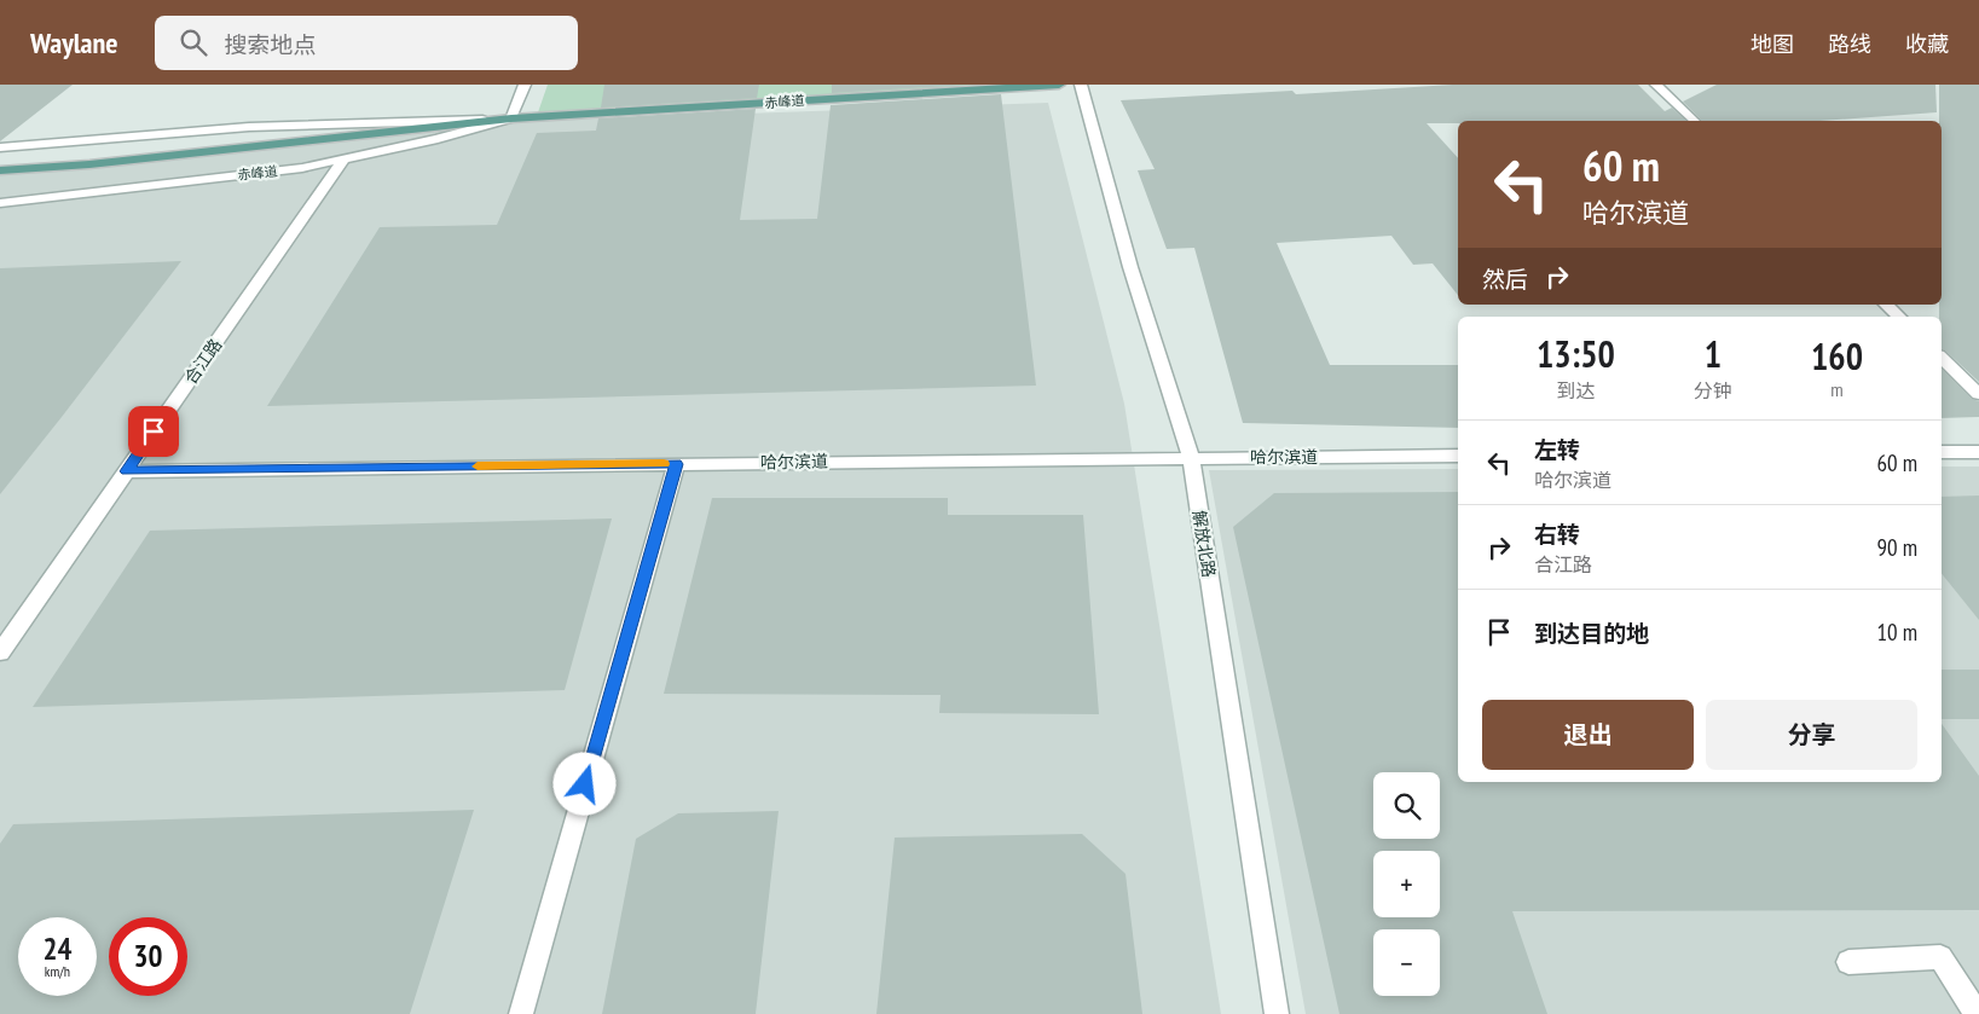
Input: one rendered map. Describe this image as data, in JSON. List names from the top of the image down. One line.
{"streets":{"main road":["赤峰道"],"street":["合江路","哈尔滨道","解放北路"]},"crossings":[["赤峰道","合江路"],["合江路","哈尔滨道"],["哈尔滨道","解放北路"]],"page":{"header":"Waylane","search":"搜索地点","nav":["地图","路线","收藏"],"turn":["60 m","哈尔滨道"],"then":"然后","eta":["13:50","到达","1","分钟","160","m"],"list":[{"name":"左转","note":"哈尔滨道","value":"60 m"},{"name":"右转","note":"合江路","value":"90 m"},{"name":"到达目的地","value":"10 m"}],"buttons":["退出","分享"],"map_buttons":["+","−"],"speed":"24 km/h","limit":"30"}}
